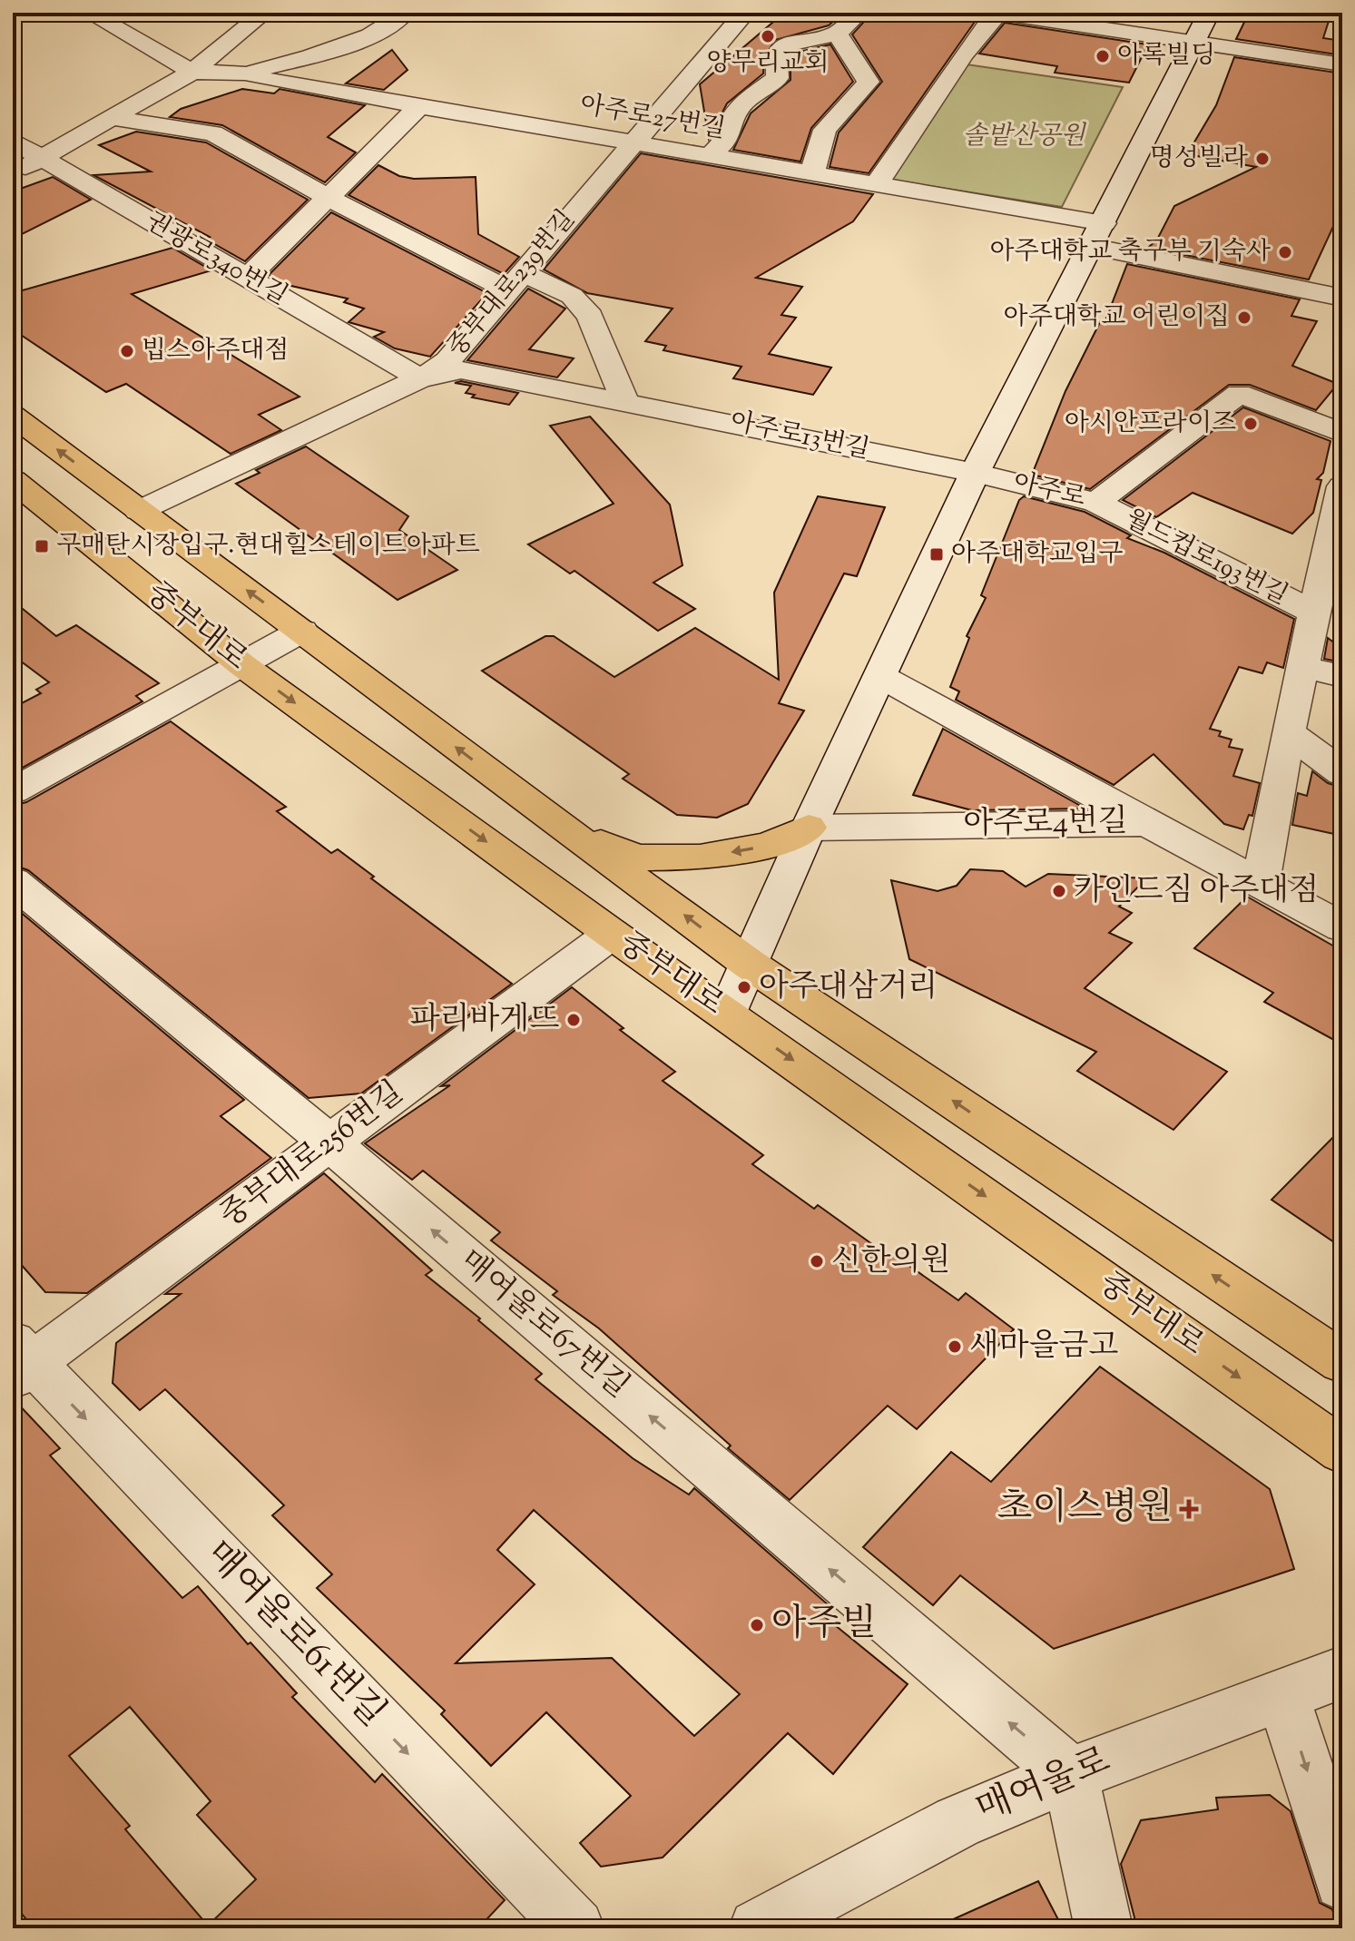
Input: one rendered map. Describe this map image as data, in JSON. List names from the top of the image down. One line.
{"streets":{"main road":["중부대로"],"street":["아주로27번길","권광로340번길","중부대로239번길","아주로13번길","아주로","월드컵로193번길","아주로4번길","중부대로256번길","매여울로67번길","매여울로61번길","매여울로"]},"crossings":[["아주로27번길","중부대로239번길"],["아주로27번길","아주로"],["권광로340번길","중부대로239번길"],["권광로340번길","아주로13번길"],["중부대로239번길","아주로13번길"],["중부대로239번길","중부대로"],["아주로13번길","아주로"],["아주로","월드컵로193번길"],["아주로","중부대로"],["아주로","아주로4번길"],["월드컵로193번길","아주로4번길"],["중부대로","중부대로256번길"],["중부대로256번길","매여울로67번길"],["중부대로256번길","매여울로61번길"],["매여울로67번길","매여울로"]],"one_way":["매여울로67번길","매여울로61번길"],"parks":["솔밭산공원"],"places":{"other":["양무리교회","아록빌딩","명성빌라","아주대학교 축구부 기숙사","아주대학교 어린이집","빕스아주대점","아시안프라이즈","카인드짐 아주대점","아주대삼거리","파리바게뜨","신한의원","새마을금고","아주빌"],"transit":["구매탄시장입구.현대힐스테이트아파트","아주대학교입구"],"health":["초이스병원"]}}
